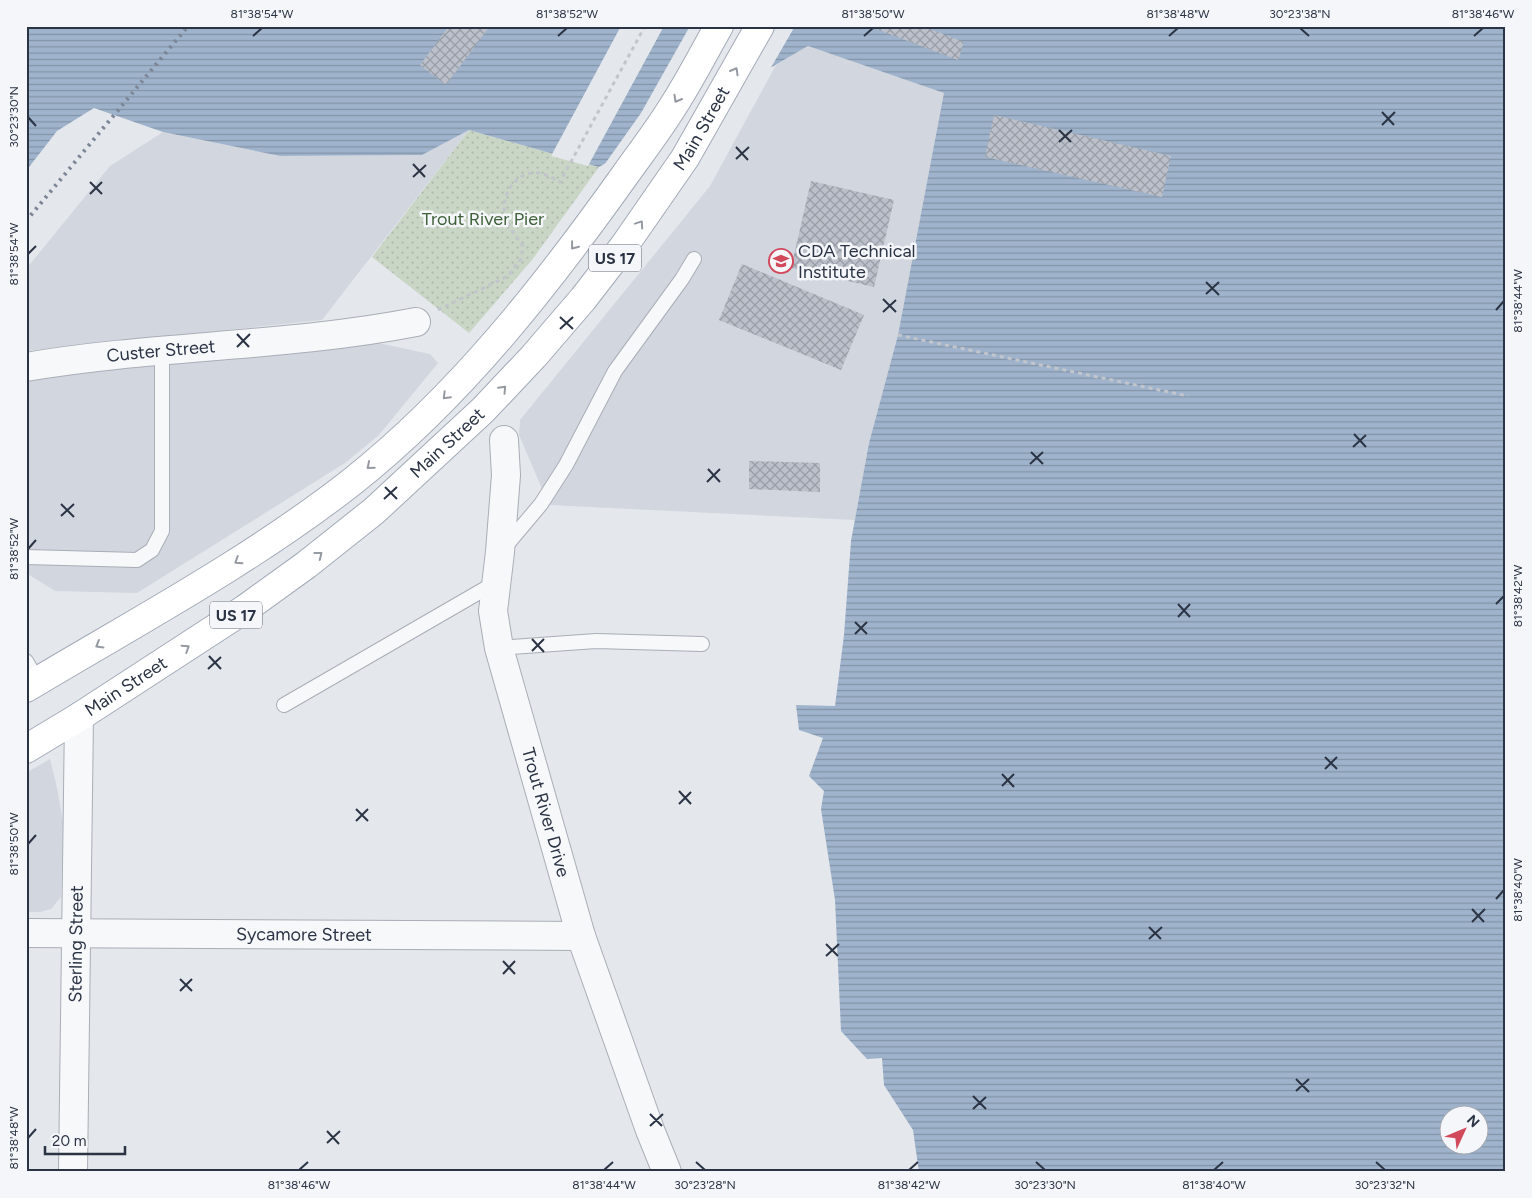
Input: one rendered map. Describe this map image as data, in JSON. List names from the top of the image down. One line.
{"streets":{"main road":["Main Street","US 17"],"street":["Custer Street","Trout River Drive","Sycamore Street","Sterling Street"]},"crossings":[["Main Street","Sterling Street"],["Trout River Drive","Sycamore Street"],["Sycamore Street","Sterling Street"]],"parks":["Trout River Pier"],"places":{"school or university":["CDA Technical Institute"]},"scale_bar":"20 m","north":"top right","coordinates":["81°38'54\"W","81°38'52\"W","81°38'50\"W","81°38'48\"W","30°23'38\"N","81°38'46\"W","30°23'30\"N","81°38'44\"W","81°38'42\"W","81°38'40\"W","30°23'28\"N","30°23'32\"N"]}
